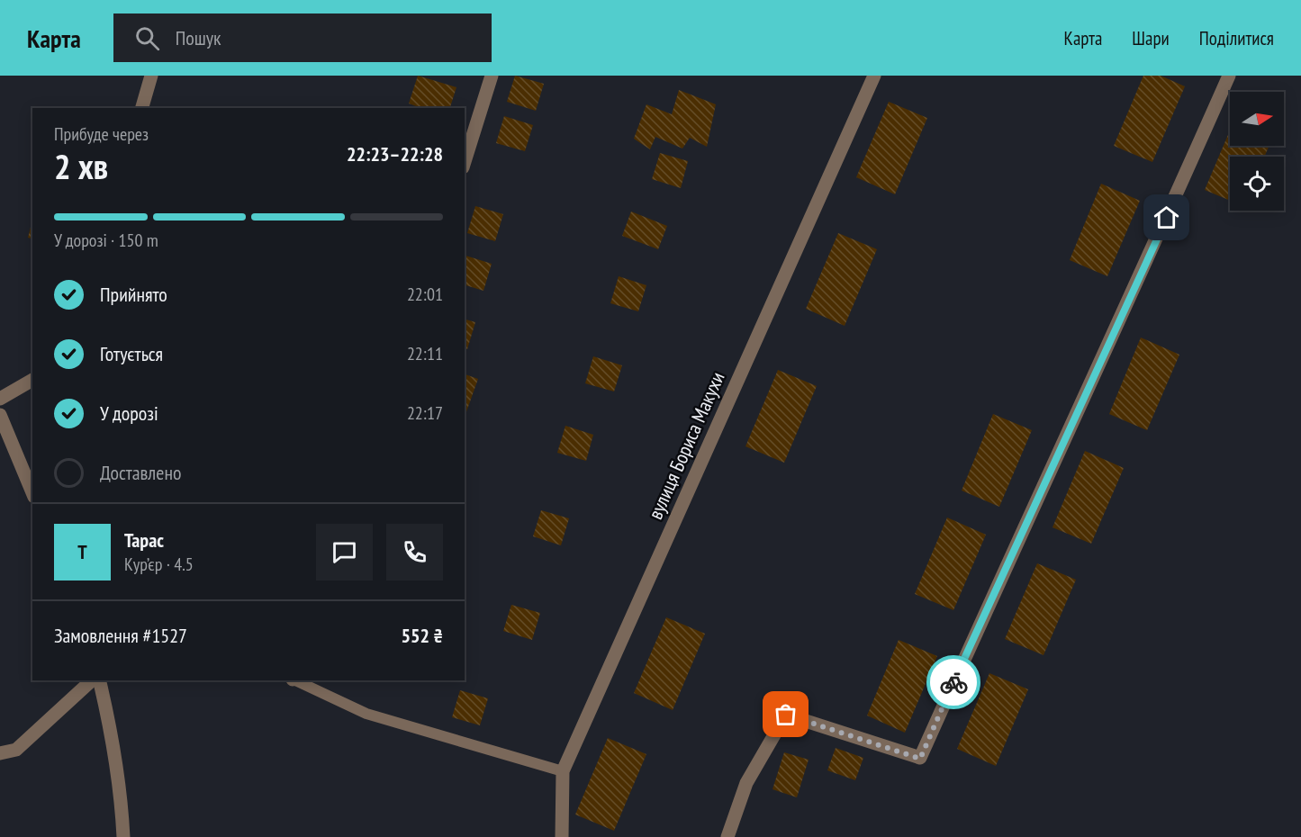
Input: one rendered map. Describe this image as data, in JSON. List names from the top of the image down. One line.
{"streets":{"street":["вулиця Бориса Макухи"]},"north":"right","page":{"header":"Карта","search":"Пошук","nav":["Карта","Шари","Поділитися"],"heading":["2 хв","Прибуде через","22:23–22:28"],"panel":["Тарас","Кур’єр · 4.5","Замовлення #1527","552 ₴"],"bar":"У дорозі · 150 m","list":[["Прийнято","22:01"],["Готується","22:11"],["У дорозі","22:17"],"Доставлено"],"round":"Т"}}
